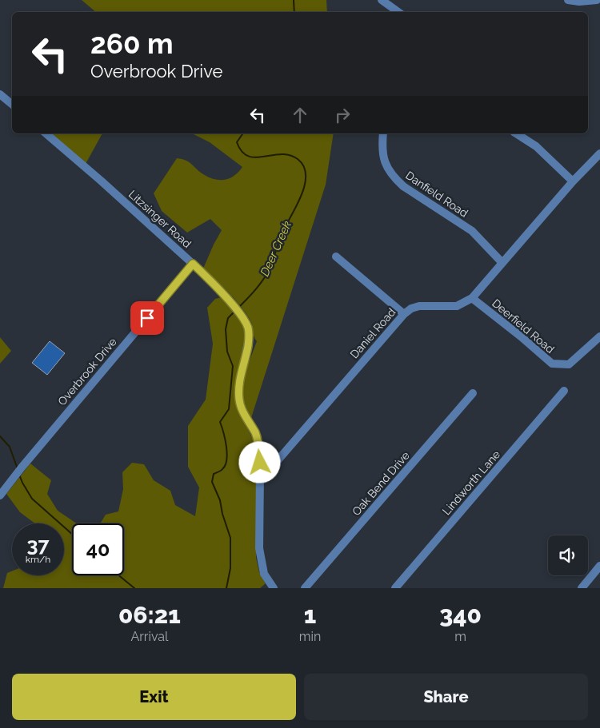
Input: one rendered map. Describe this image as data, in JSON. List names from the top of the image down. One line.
{"streets":{"street":["Danfield Road","Litzsinger Road","Deerfield Road","Daniel Road","Overbrook Drive","Lindworth Lane","Oak Bend Drive"]},"crossings":[["Danfield Road","Daniel Road"],["Litzsinger Road","Daniel Road"],["Litzsinger Road","Overbrook Drive"],["Deerfield Road","Daniel Road"]],"water":["Deer Creek"],"page":{"turn":["260 m","Overbrook Drive"],"speed":"37 km/h","limit":"40","eta":["06:21","Arrival","1","min","340","m"],"buttons":["Exit","Share"]}}
